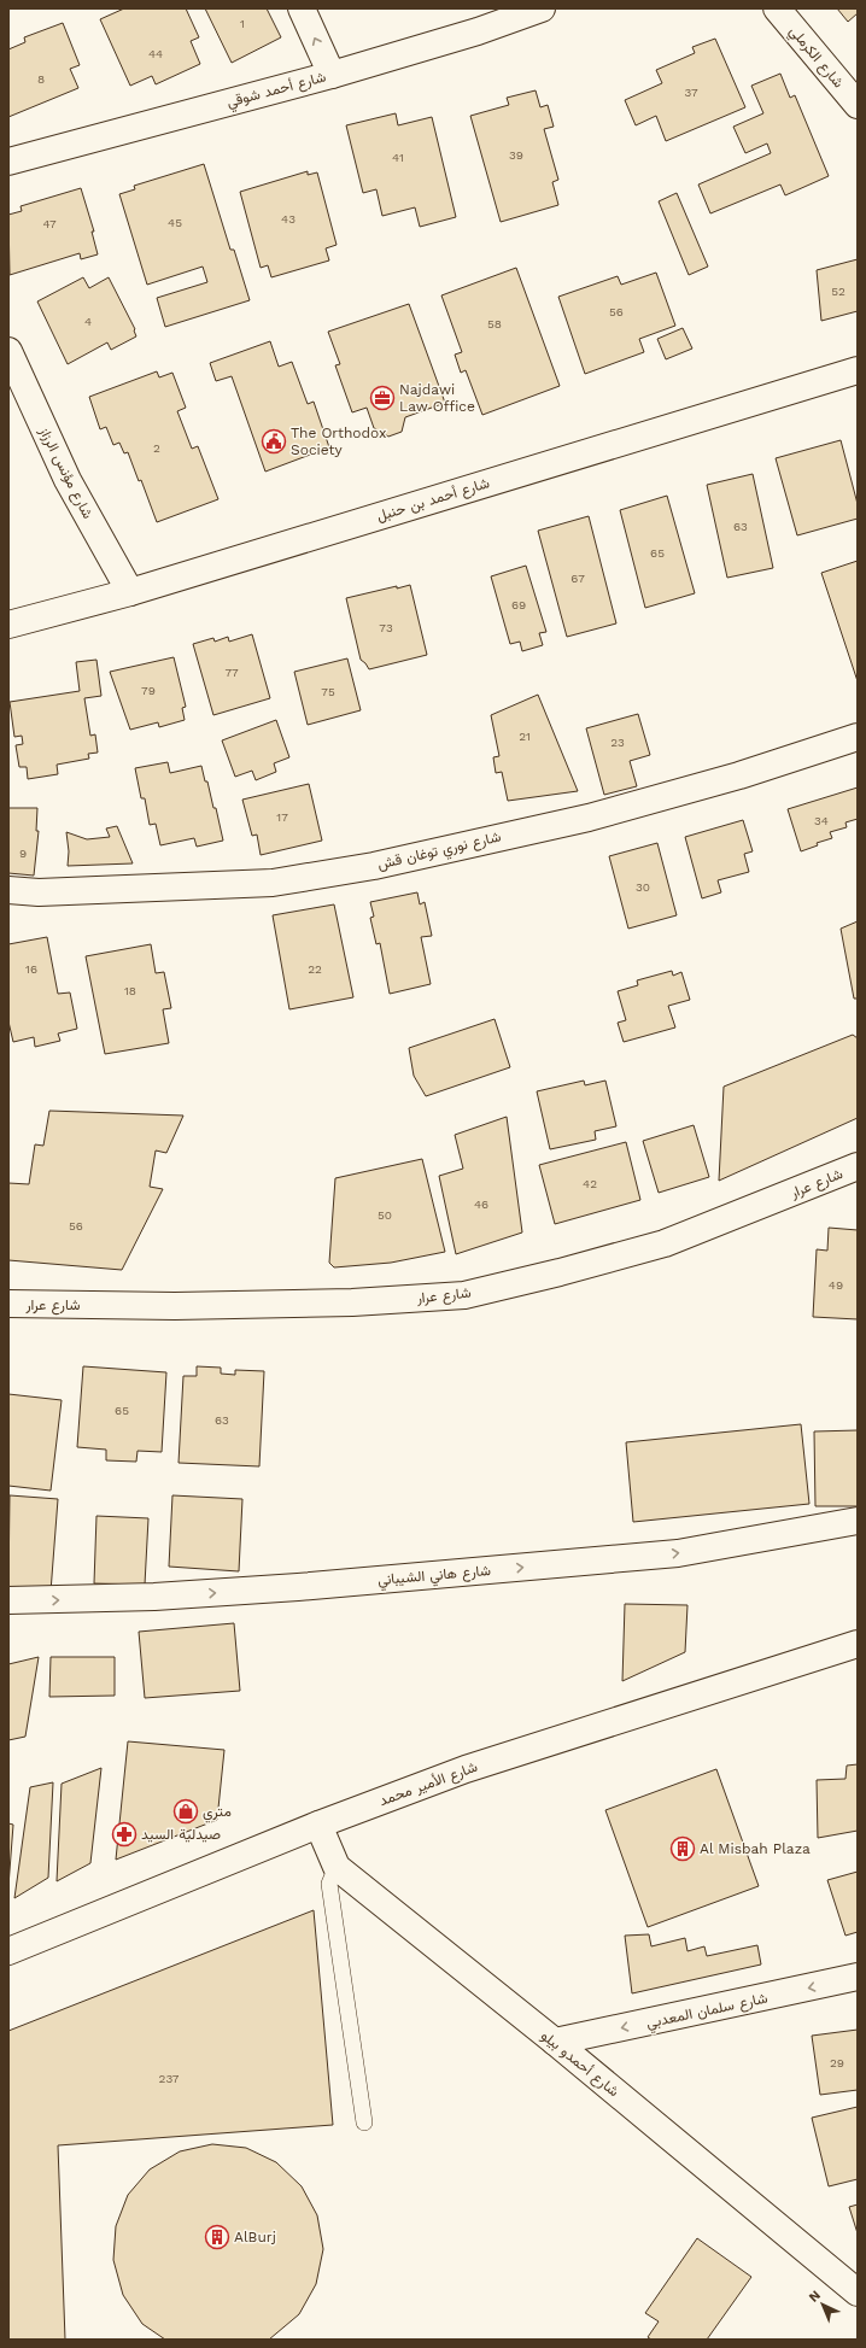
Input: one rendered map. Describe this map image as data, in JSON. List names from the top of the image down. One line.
{"streets":{"street":["شارع الكرملي","شارع أحمد شوقي","شارع مؤنس الرزاز","شارع أحمد بن حنبل","شارع نوري توغان قش","شارع عرار","شارع هاني الشيباني","شارع الأمير محمد","شارع سلمان المعدبي","شارع أحمدو بيلو"]},"crossings":[["شارع مؤنس الرزاز","شارع أحمد بن حنبل"],["شارع الأمير محمد","شارع أحمدو بيلو"],["شارع سلمان المعدبي","شارع أحمدو بيلو"]],"one_way":["شارع هاني الشيباني","شارع سلمان المعدبي"],"places":{"office":["Najdawi Law Office"],"public building":["The Orthodox Society"],"shop":["متري"],"pharmacy":["صيدلية السيد"],"building":["Al Misbah Plaza","AlBurj"]},"house_numbers":["1","44","8","37","39","41","43","45","47","52","56","4","58","2","63","65","67","69","73","77","79","75","21","23","17","34","9","30","16","22","18","42","46","50","56","49","65","63","29","237"],"north":"top left"}
